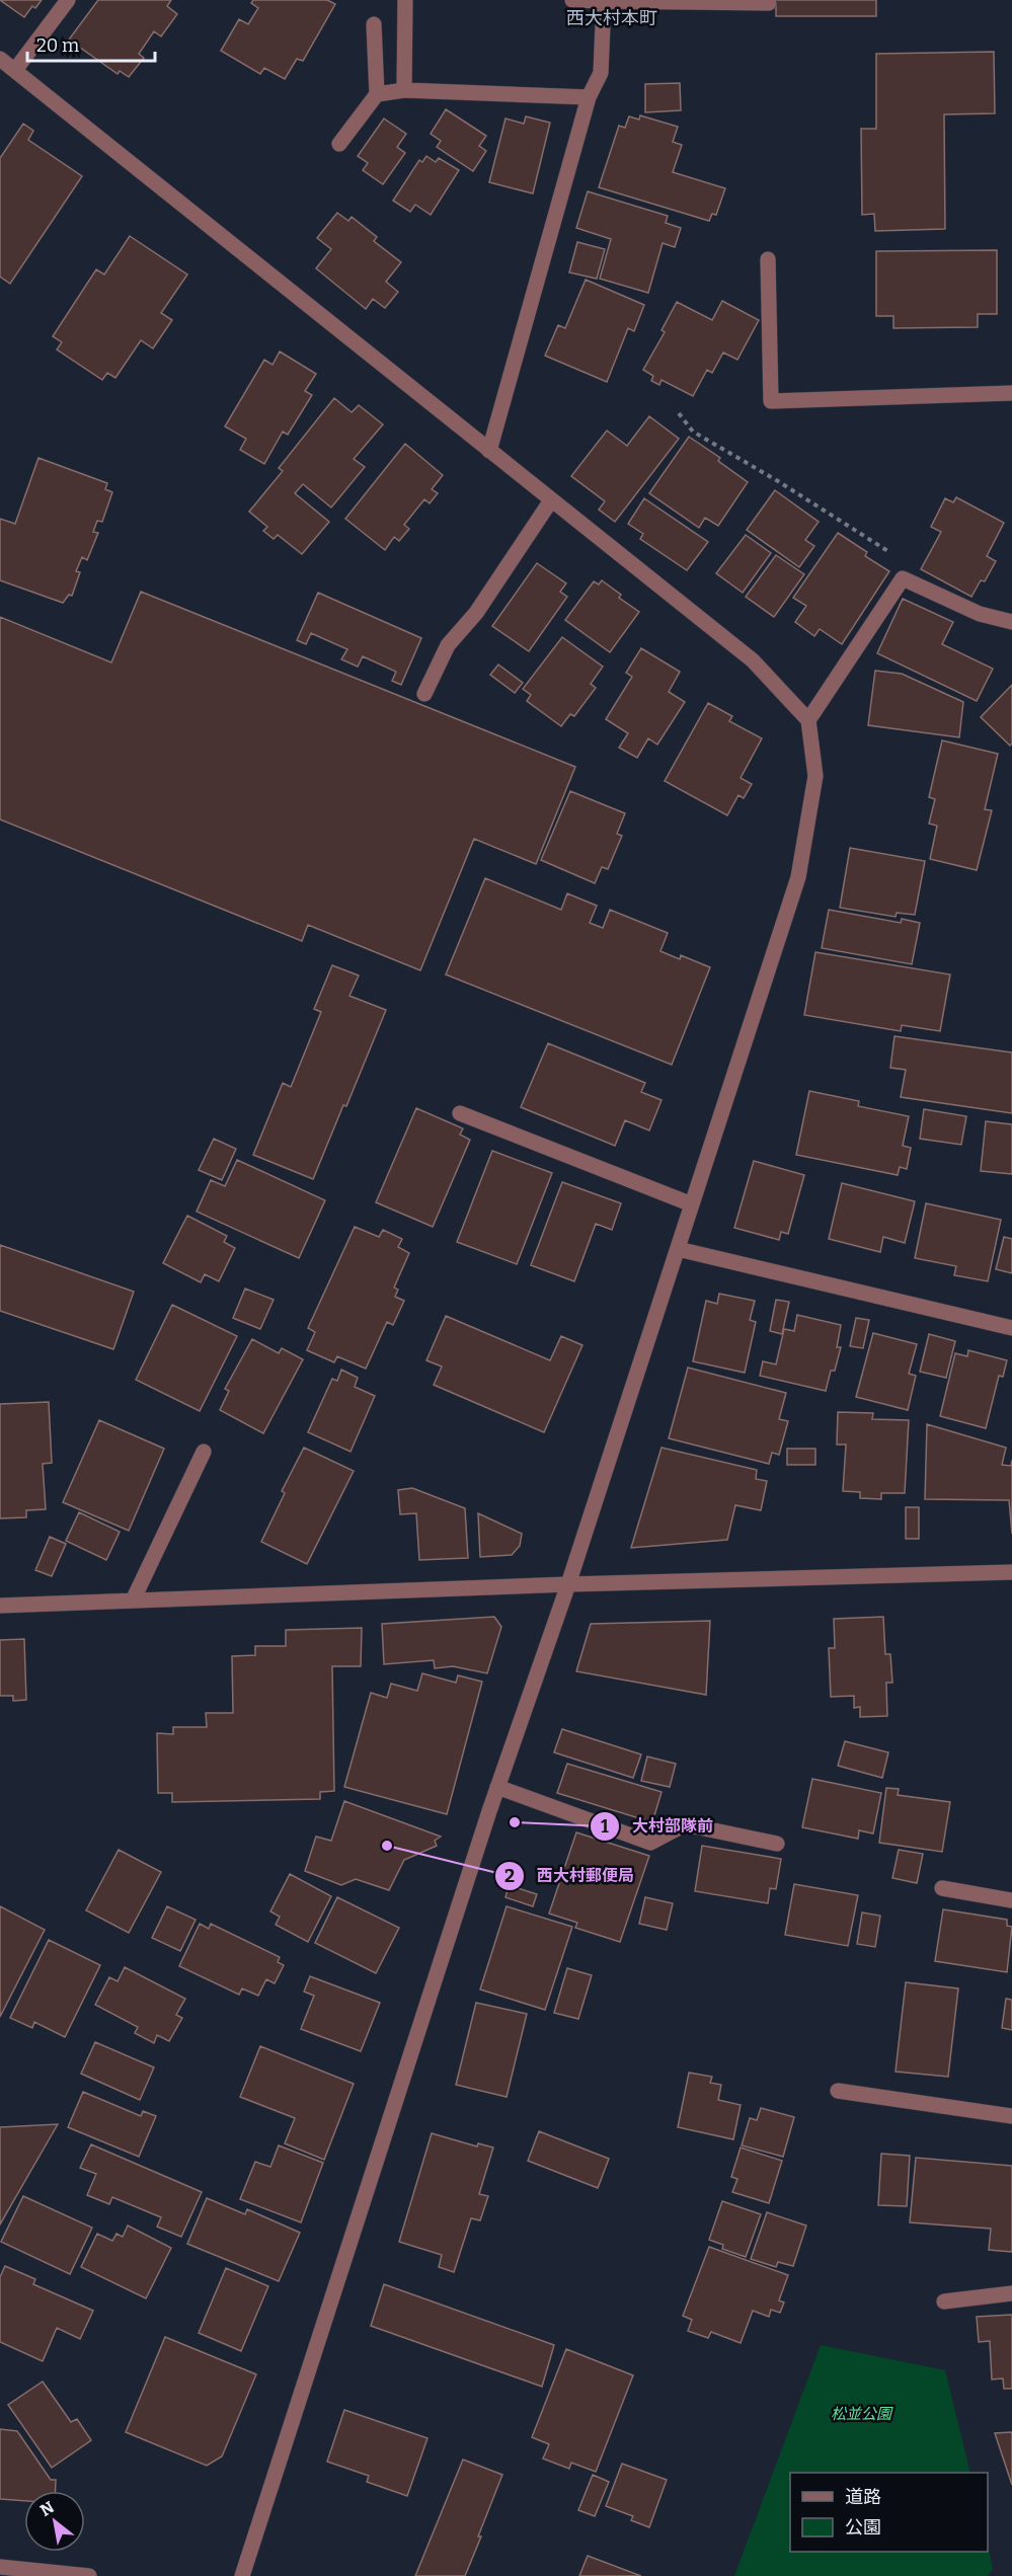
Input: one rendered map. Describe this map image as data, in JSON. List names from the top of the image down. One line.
{"districts":["西大村本町"],"parks":["松並公園"],"places":["大村部隊前","西大村郵便局"],"legend":["道路","公園"],"scale_bar":"20 m","north":"top left"}
